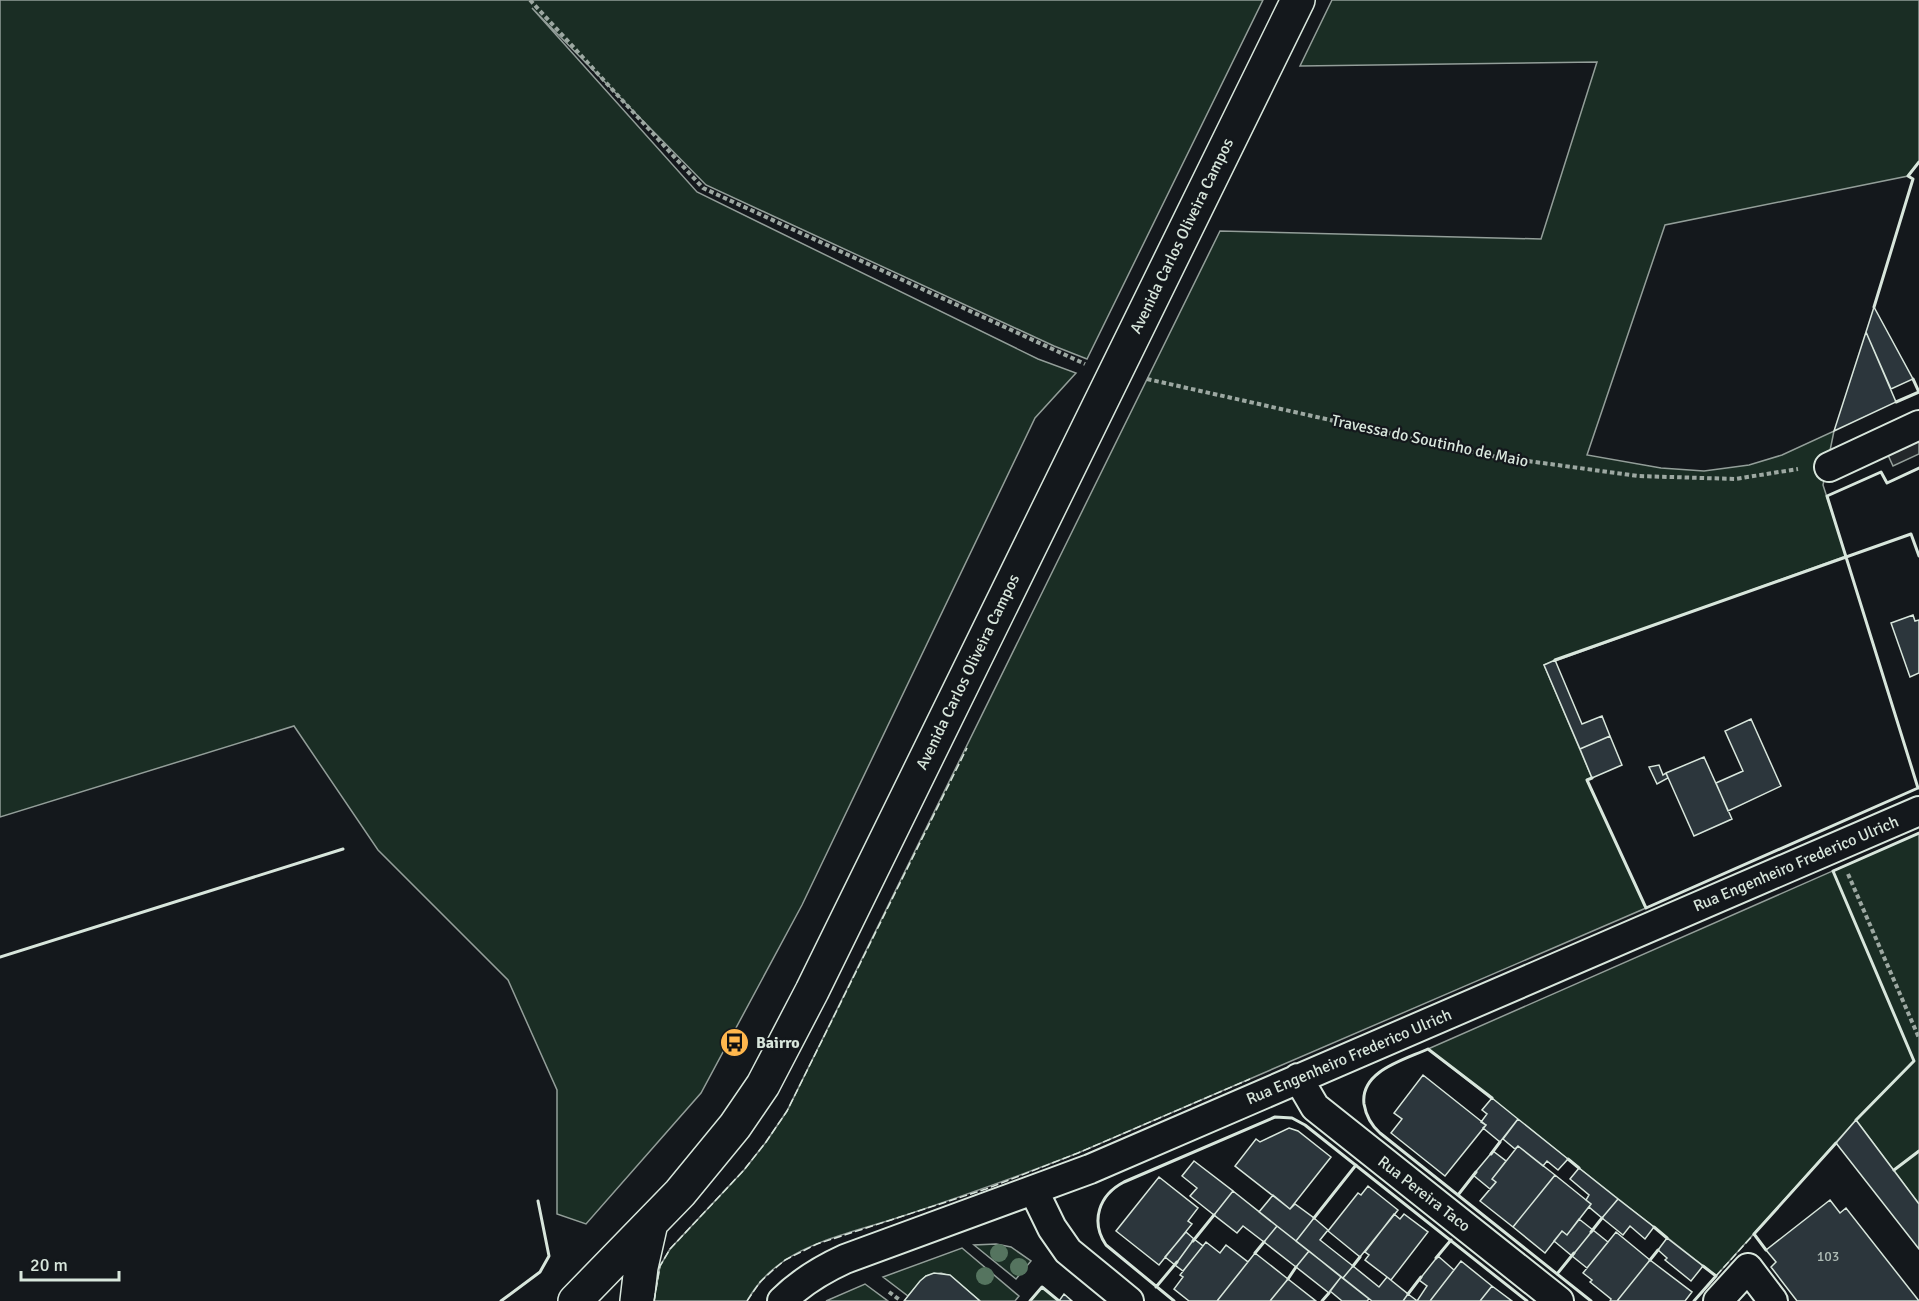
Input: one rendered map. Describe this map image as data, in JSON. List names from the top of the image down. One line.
{"streets":{"main road":["Avenida Carlos Oliveira Campos"],"street":["Rua Engenheiro Frederico Ulrich","Rua Pereira Taco"],"path":["Travessa do Soutinho de Maio"]},"crossings":[["Avenida Carlos Oliveira Campos","Travessa do Soutinho de Maio"],["Rua Engenheiro Frederico Ulrich","Rua Pereira Taco"]],"places":{"bus stop":["Bairro"]},"house_numbers":["103"],"scale_bar":"20 m"}
